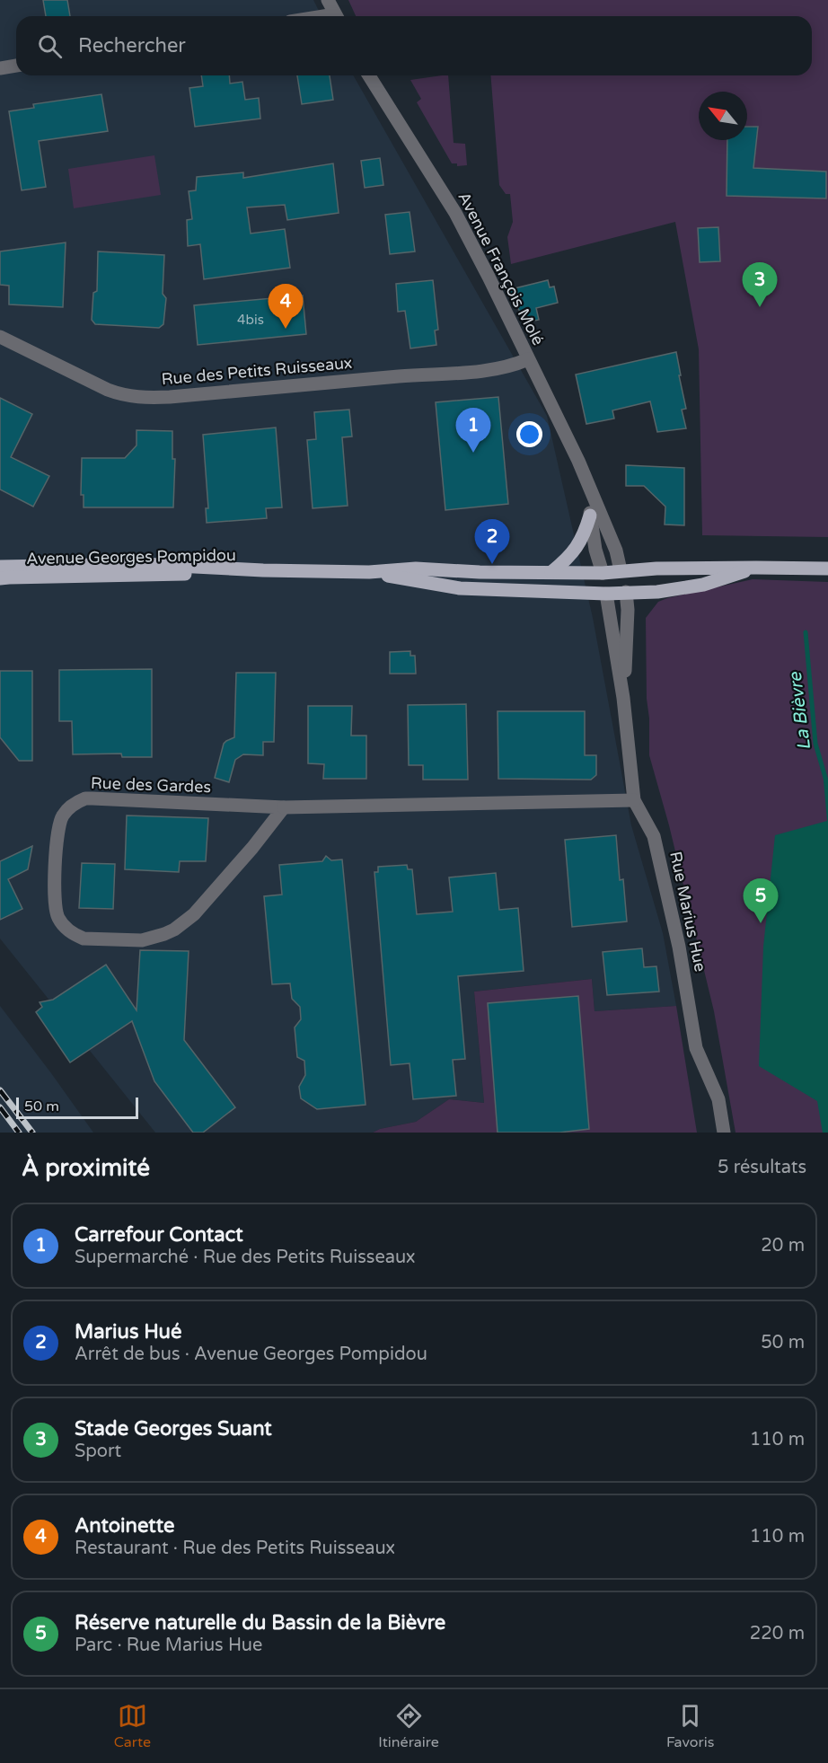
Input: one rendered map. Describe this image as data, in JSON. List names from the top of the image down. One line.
{"streets":{"main road":["Avenue Georges Pompidou","Rue Marius Hue"],"street":["Avenue François Molé","Rue des Petits Ruisseaux","Rue des Gardes"]},"crossings":[["Avenue François Molé","Rue des Petits Ruisseaux"],["Avenue François Molé","Avenue Georges Pompidou"],["Avenue François Molé","Rue Marius Hue"],["Avenue Georges Pompidou","Rue Marius Hue"],["Rue des Gardes","Rue Marius Hue"]],"water":["La Bièvre"],"house_numbers":["4bis"],"scale_bar":"50 m","north":"top left","page":{"search":"Rechercher","pins":["3","4","1","2","5"],"scale":"50 m","heading":["À proximité","5 résultats"],"list":[{"mark":"1","name":"Carrefour Contact","note":"Supermarché · Rue des Petits Ruisseaux","value":"20 m"},{"mark":"2","name":"Marius Hué","note":"Arrêt de bus · Avenue Georges Pompidou","value":"50 m"},{"mark":"3","name":"Stade Georges Suant","note":"Sport","value":"110 m"},{"mark":"4","name":"Antoinette","note":"Restaurant · Rue des Petits Ruisseaux","value":"110 m"},{"mark":"5","name":"Réserve naturelle du Bassin de la Bièvre","note":"Parc · Rue Marius Hue","value":"220 m"}],"nav":["Carte","Itinéraire","Favoris"]}}
